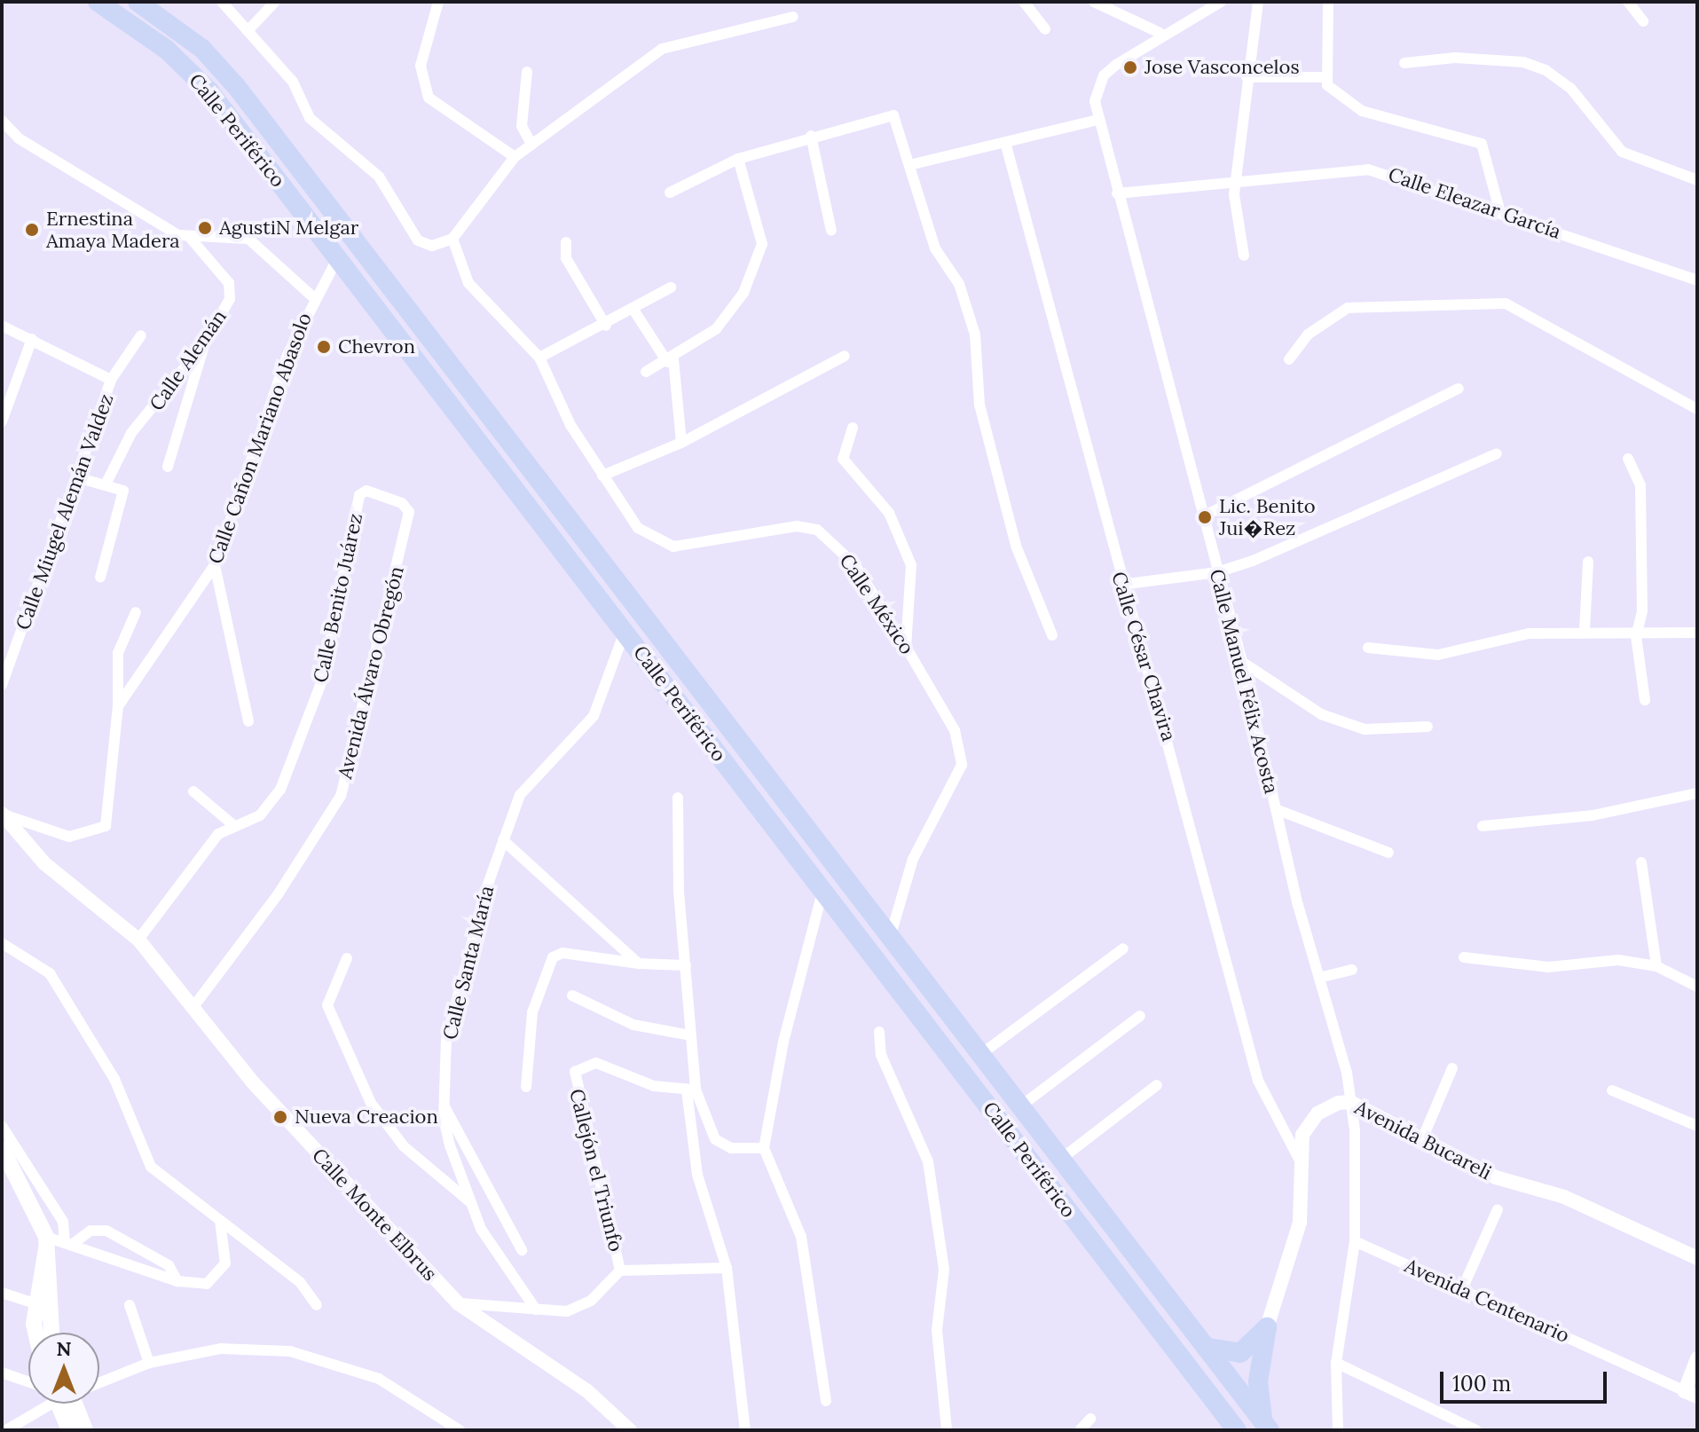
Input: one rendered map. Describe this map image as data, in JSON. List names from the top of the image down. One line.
{"streets":{"highway":["Calle Periférico"],"street":["Calle Eleazar García","Calle Alemán","Calle Cañon Mariano Abasolo","Calle Miugel Alemán Valdez","Calle Benito Juárez","Calle México","Calle César Chavira","Avenida Álvaro Obregón","Calle Manuel Félix Acosta","Calle Santa María","Avenida Bucareli","Callejón el Triunfo","Calle Monte Elbrus","Avenida Centenario"]},"crossings":[["Calle Periférico","Calle Cañon Mariano Abasolo"],["Calle Periférico","Calle México"],["Calle Periférico","Calle Santa María"],["Calle Eleazar García","Calle Manuel Félix Acosta"],["Calle Cañon Mariano Abasolo","Calle Monte Elbrus"],["Calle Benito Juárez","Avenida Álvaro Obregón"],["Calle Benito Juárez","Calle Monte Elbrus"],["Calle César Chavira","Avenida Bucareli"],["Avenida Álvaro Obregón","Calle Monte Elbrus"],["Calle Manuel Félix Acosta","Avenida Bucareli"],["Calle Manuel Félix Acosta","Avenida Centenario"]],"places":["Jose Vasconcelos","AgustiN Melgar","Ernestina Amaya Madera","Chevron","Lic. Benito Jui�Rez","Nueva Creacion"],"scale_bar":"100 m","north":"top"}
